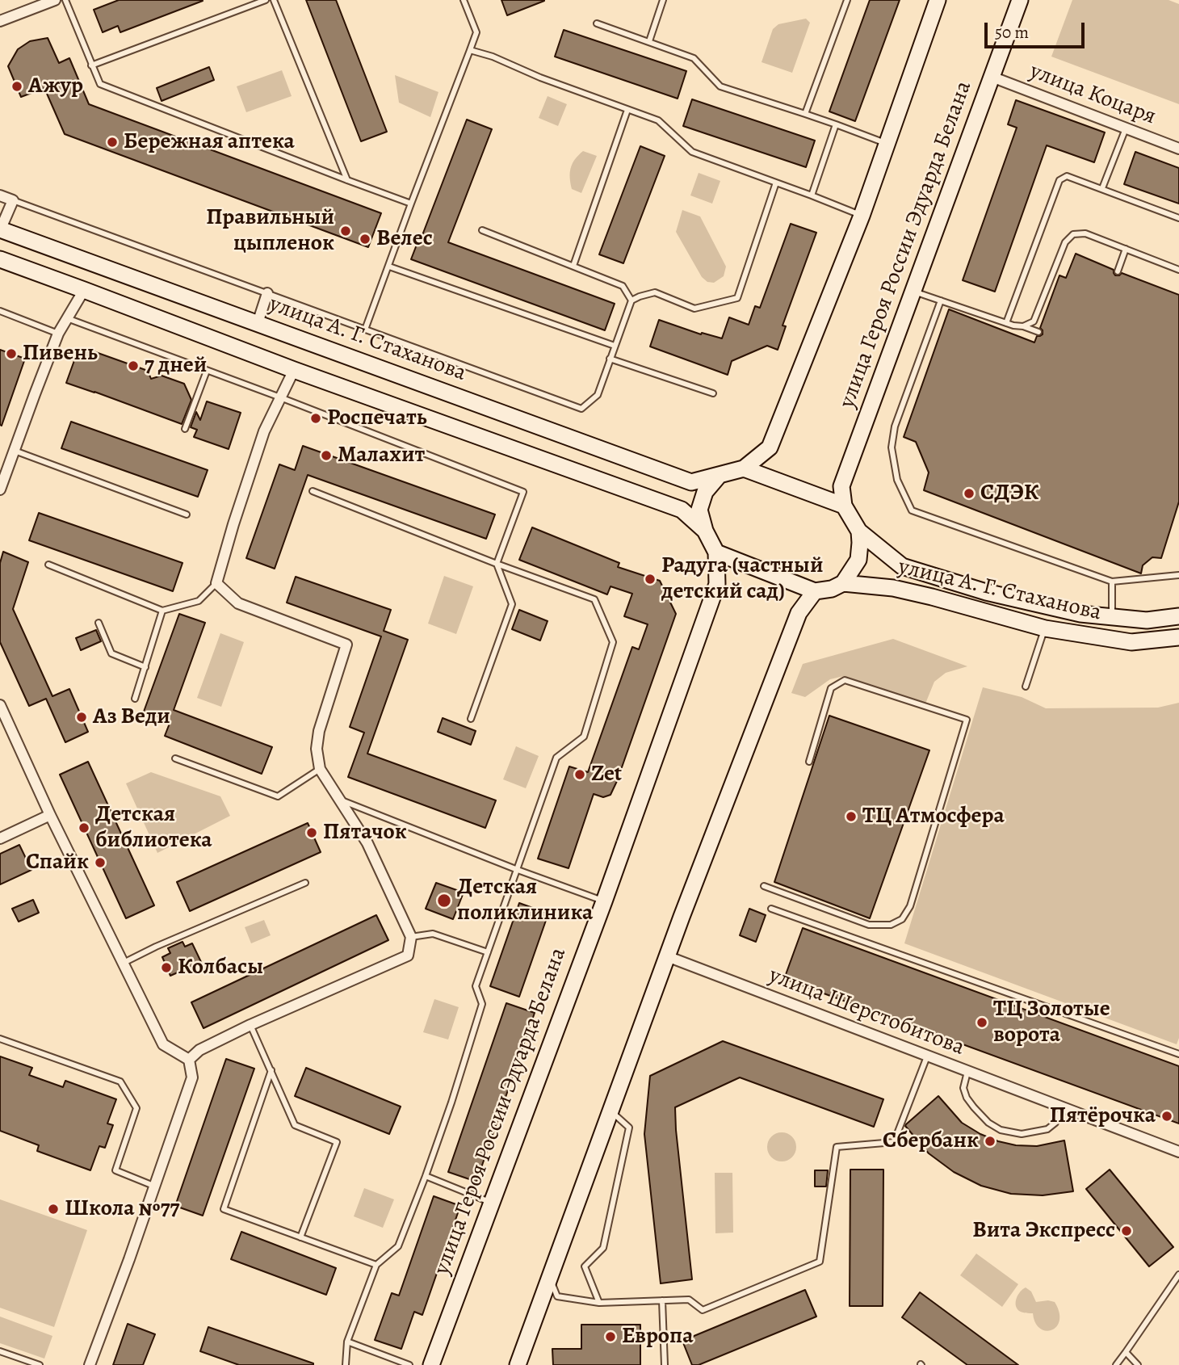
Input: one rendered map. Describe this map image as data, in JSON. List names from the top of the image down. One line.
{"streets":{"street":["улица Коцаря","улица Героя России Эдуарда Белана","улица А. Г. Стаханова","улица Шерстобитова"]},"crossings":[["улица Коцаря","улица Героя России Эдуарда Белана"]],"places":["Ажур","Бережная аптека","Правильный цыпленок","Велес","Пивень","7 дней","Роспечать","Малахит","СДЭК","Радуга (частный детский сад)","Аз Веди","Zet","ТЦ Атмосфера","Детская библиотека","Пятачок","Спайк","Детская поликлиника","Колбасы","ТЦ Золотые ворота","Пятёрочка","Сбербанк","Школа №77","Вита Экспресс","Европа"],"scale_bar":"50 m"}
